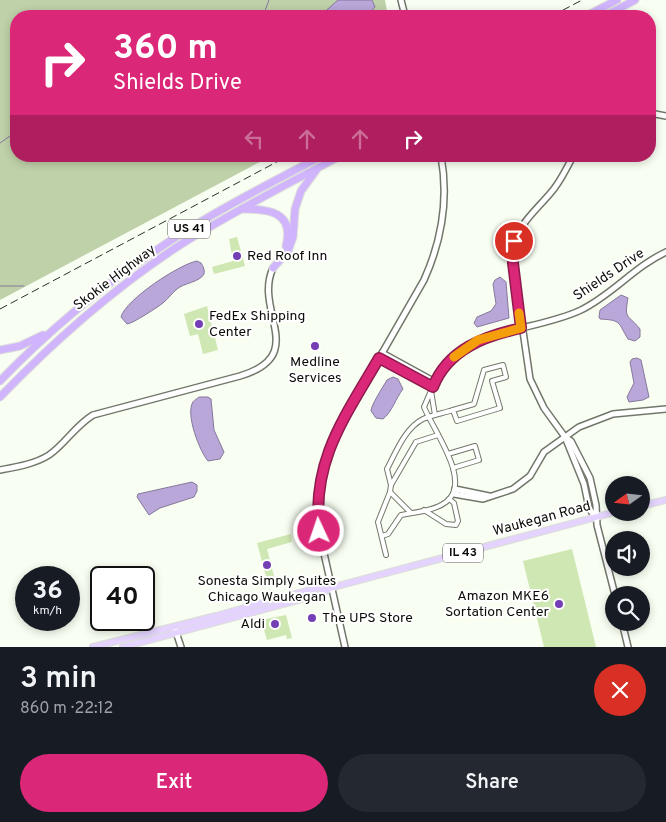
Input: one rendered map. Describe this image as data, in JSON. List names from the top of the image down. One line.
{"streets":{"highway":["US 41","Skokie Highway"],"main road":["Waukegan Road","IL 43"],"street":["Shields Drive"]},"places":["Red Roof Inn","FedEx Shipping Center","Medline Services","Sonesta Simply Suites Chicago Waukegan","Amazon MKE6 Sortation Center","The UPS Store","Aldi"],"north":"left","page":{"turn":["360 m","Shields Drive"],"speed":"36 km/h","limit":"40","heading":["3 min","860 m · 22:12"],"buttons":["Exit","Share"]}}
